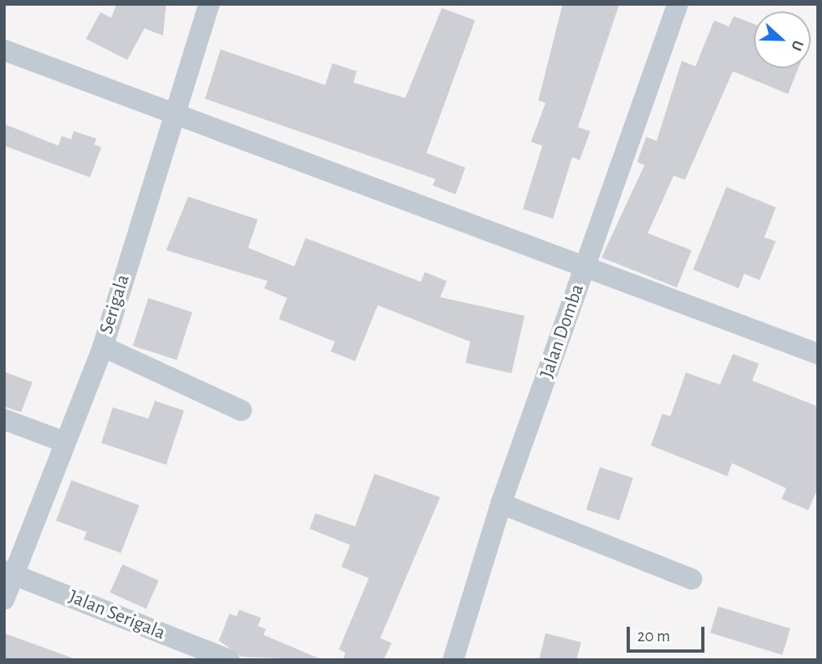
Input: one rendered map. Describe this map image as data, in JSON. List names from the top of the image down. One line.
{"streets":{"street":["Serigala","Jalan Domba","Jalan Serigala"]},"crossings":[["Serigala","Jalan Serigala"]],"scale_bar":"20 m","north":"right"}
